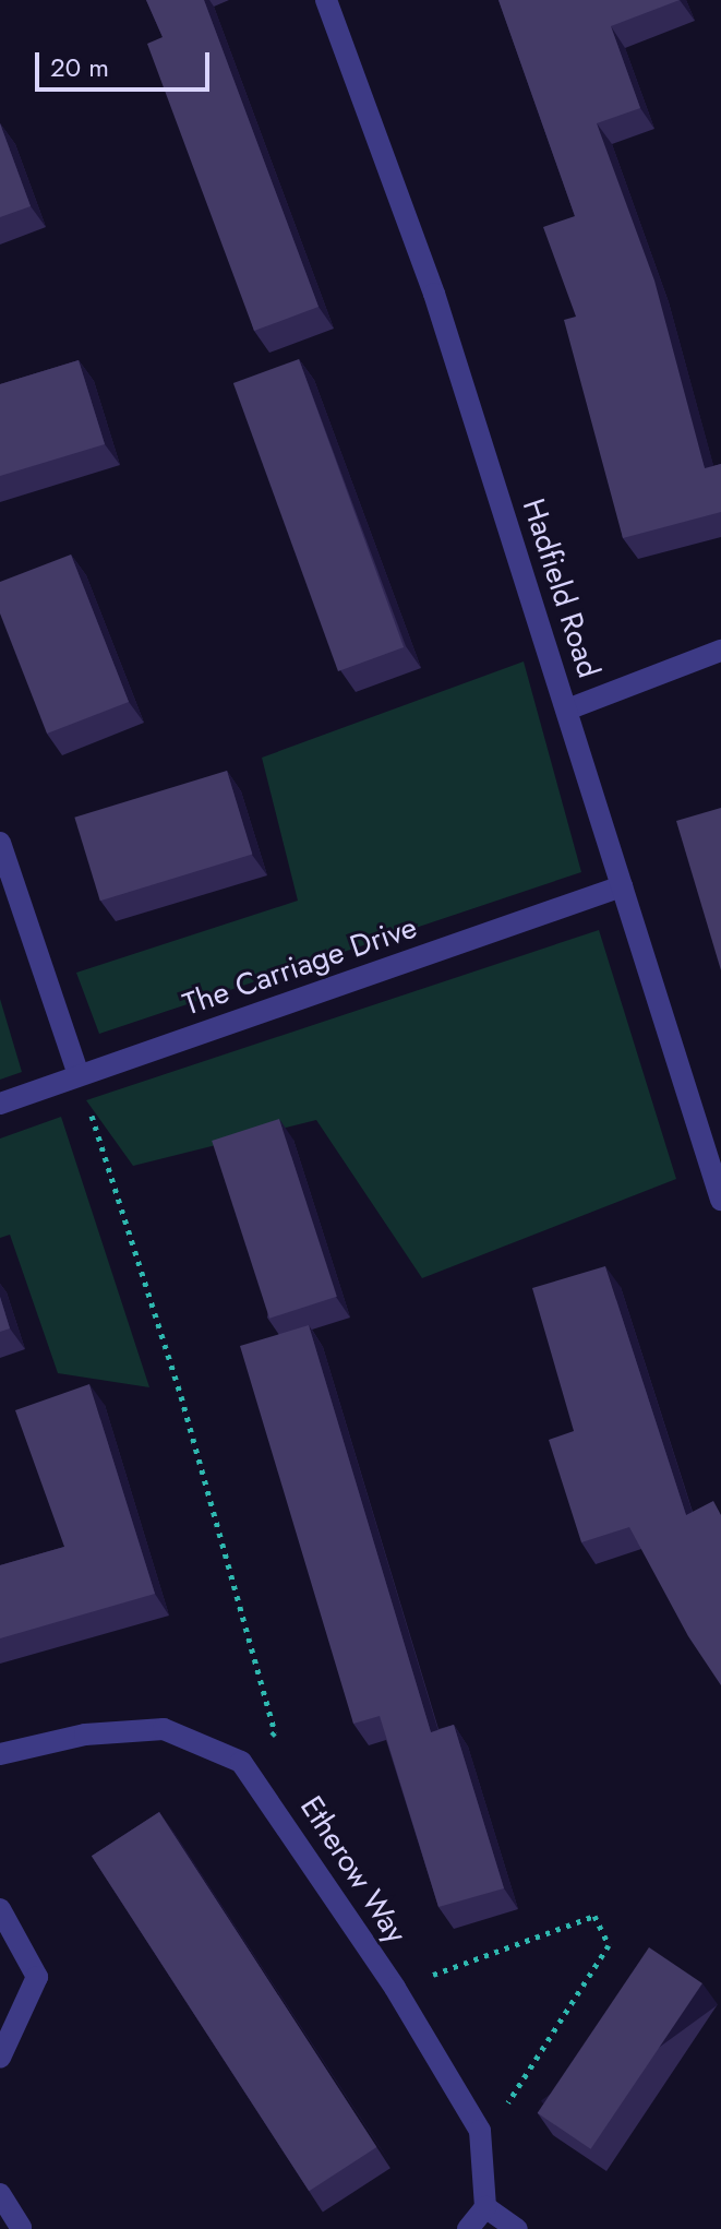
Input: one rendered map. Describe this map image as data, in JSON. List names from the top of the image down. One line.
{"streets":{"street":["Hadfield Road","The Carriage Drive","Etherow Way"]},"crossings":[["Hadfield Road","The Carriage Drive"]],"scale_bar":"20 m"}
